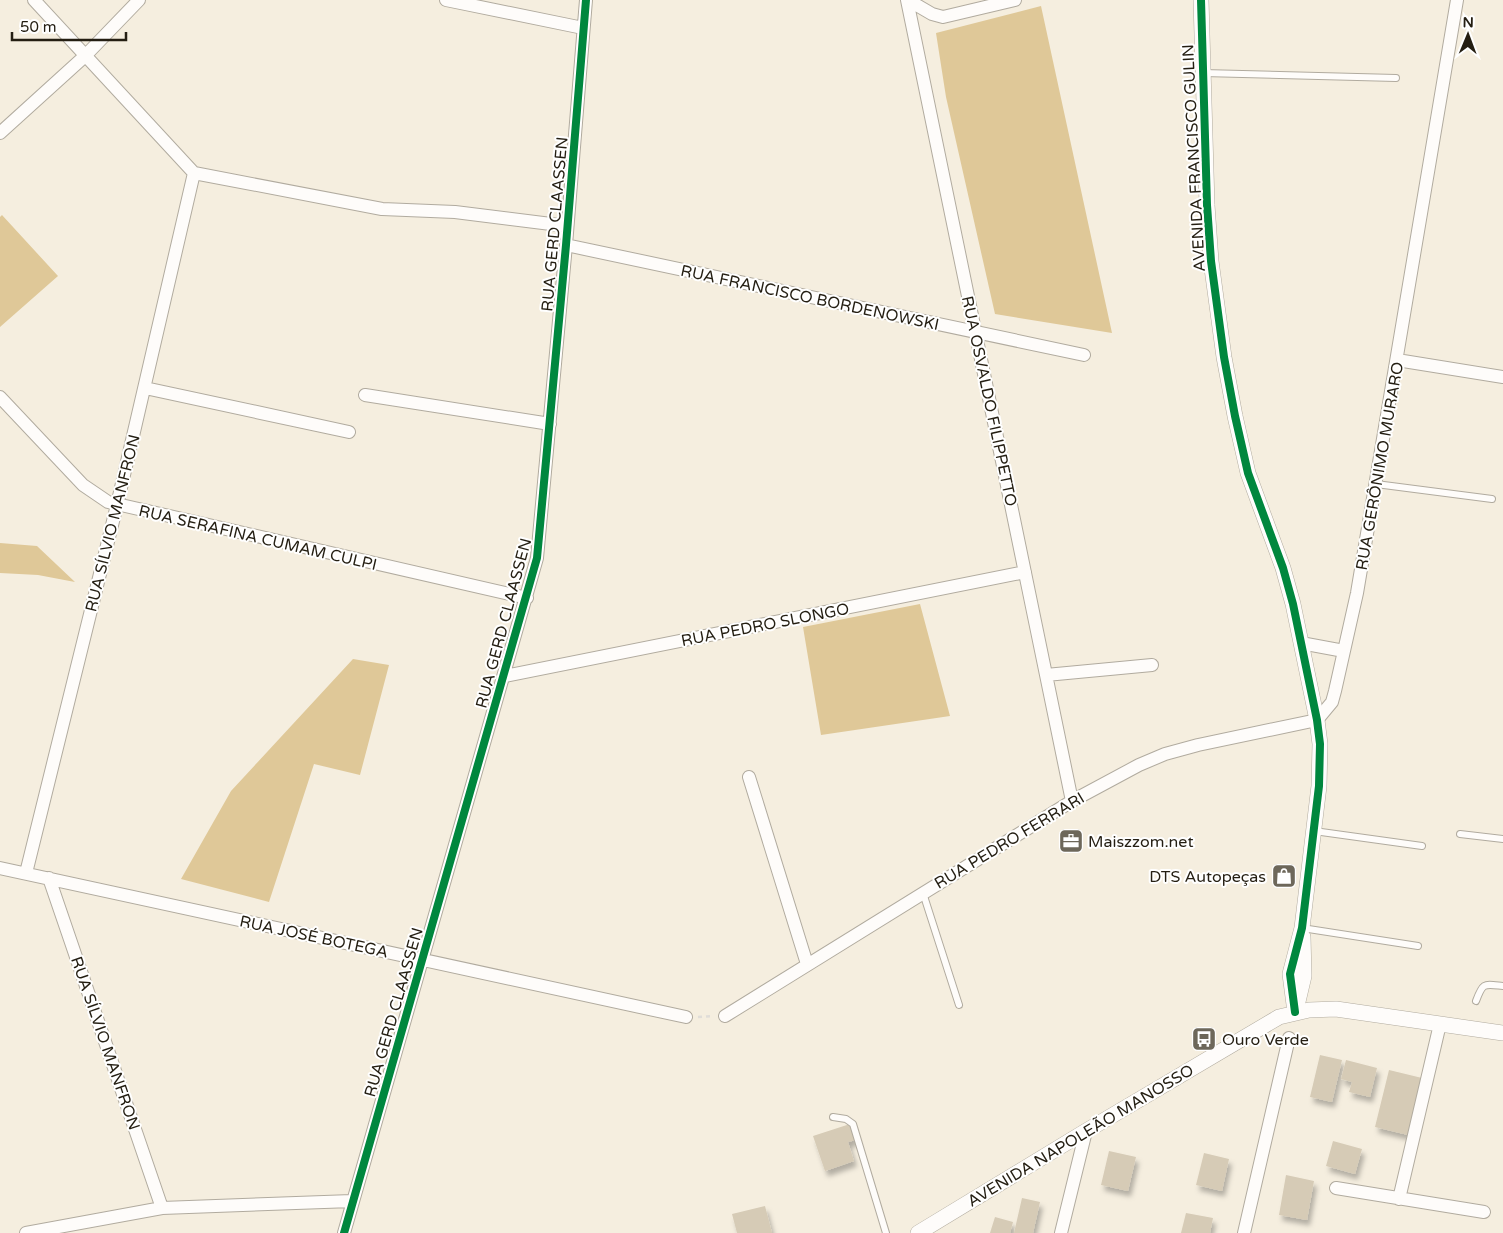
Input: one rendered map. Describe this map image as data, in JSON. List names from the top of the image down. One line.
{"streets":{"street":["AVENIDA FRANCISCO GULIN","RUA GERD CLAASSEN","RUA FRANCISCO BORDENOWSKI","RUA OSVALDO FILIPPETTO","RUA GERÔNIMO MURARO","RUA SÍLVIO MANFRON","RUA SERAFINA CUMAM CULPI","RUA PEDRO SLONGO","RUA PEDRO FERRARI","RUA JOSÉ BOTEGA","AVENIDA NAPOLEÃO MANOSSO"]},"crossings":[["AVENIDA FRANCISCO GULIN","RUA GERÔNIMO MURARO"],["AVENIDA FRANCISCO GULIN","RUA PEDRO FERRARI"],["RUA GERD CLAASSEN","RUA FRANCISCO BORDENOWSKI"],["RUA GERD CLAASSEN","RUA SERAFINA CUMAM CULPI"],["RUA GERD CLAASSEN","RUA PEDRO SLONGO"],["RUA GERD CLAASSEN","RUA JOSÉ BOTEGA"],["RUA FRANCISCO BORDENOWSKI","RUA OSVALDO FILIPPETTO"],["RUA OSVALDO FILIPPETTO","RUA PEDRO SLONGO"],["RUA OSVALDO FILIPPETTO","RUA PEDRO FERRARI"],["RUA GERÔNIMO MURARO","RUA PEDRO FERRARI"],["RUA SÍLVIO MANFRON","RUA SERAFINA CUMAM CULPI"],["RUA SÍLVIO MANFRON","RUA JOSÉ BOTEGA"]],"places":{"office":["Maiszzom.net"],"shop":["DTS Autopeças"],"bus stop":["Ouro Verde"]},"scale_bar":"50 m","north":"top"}
